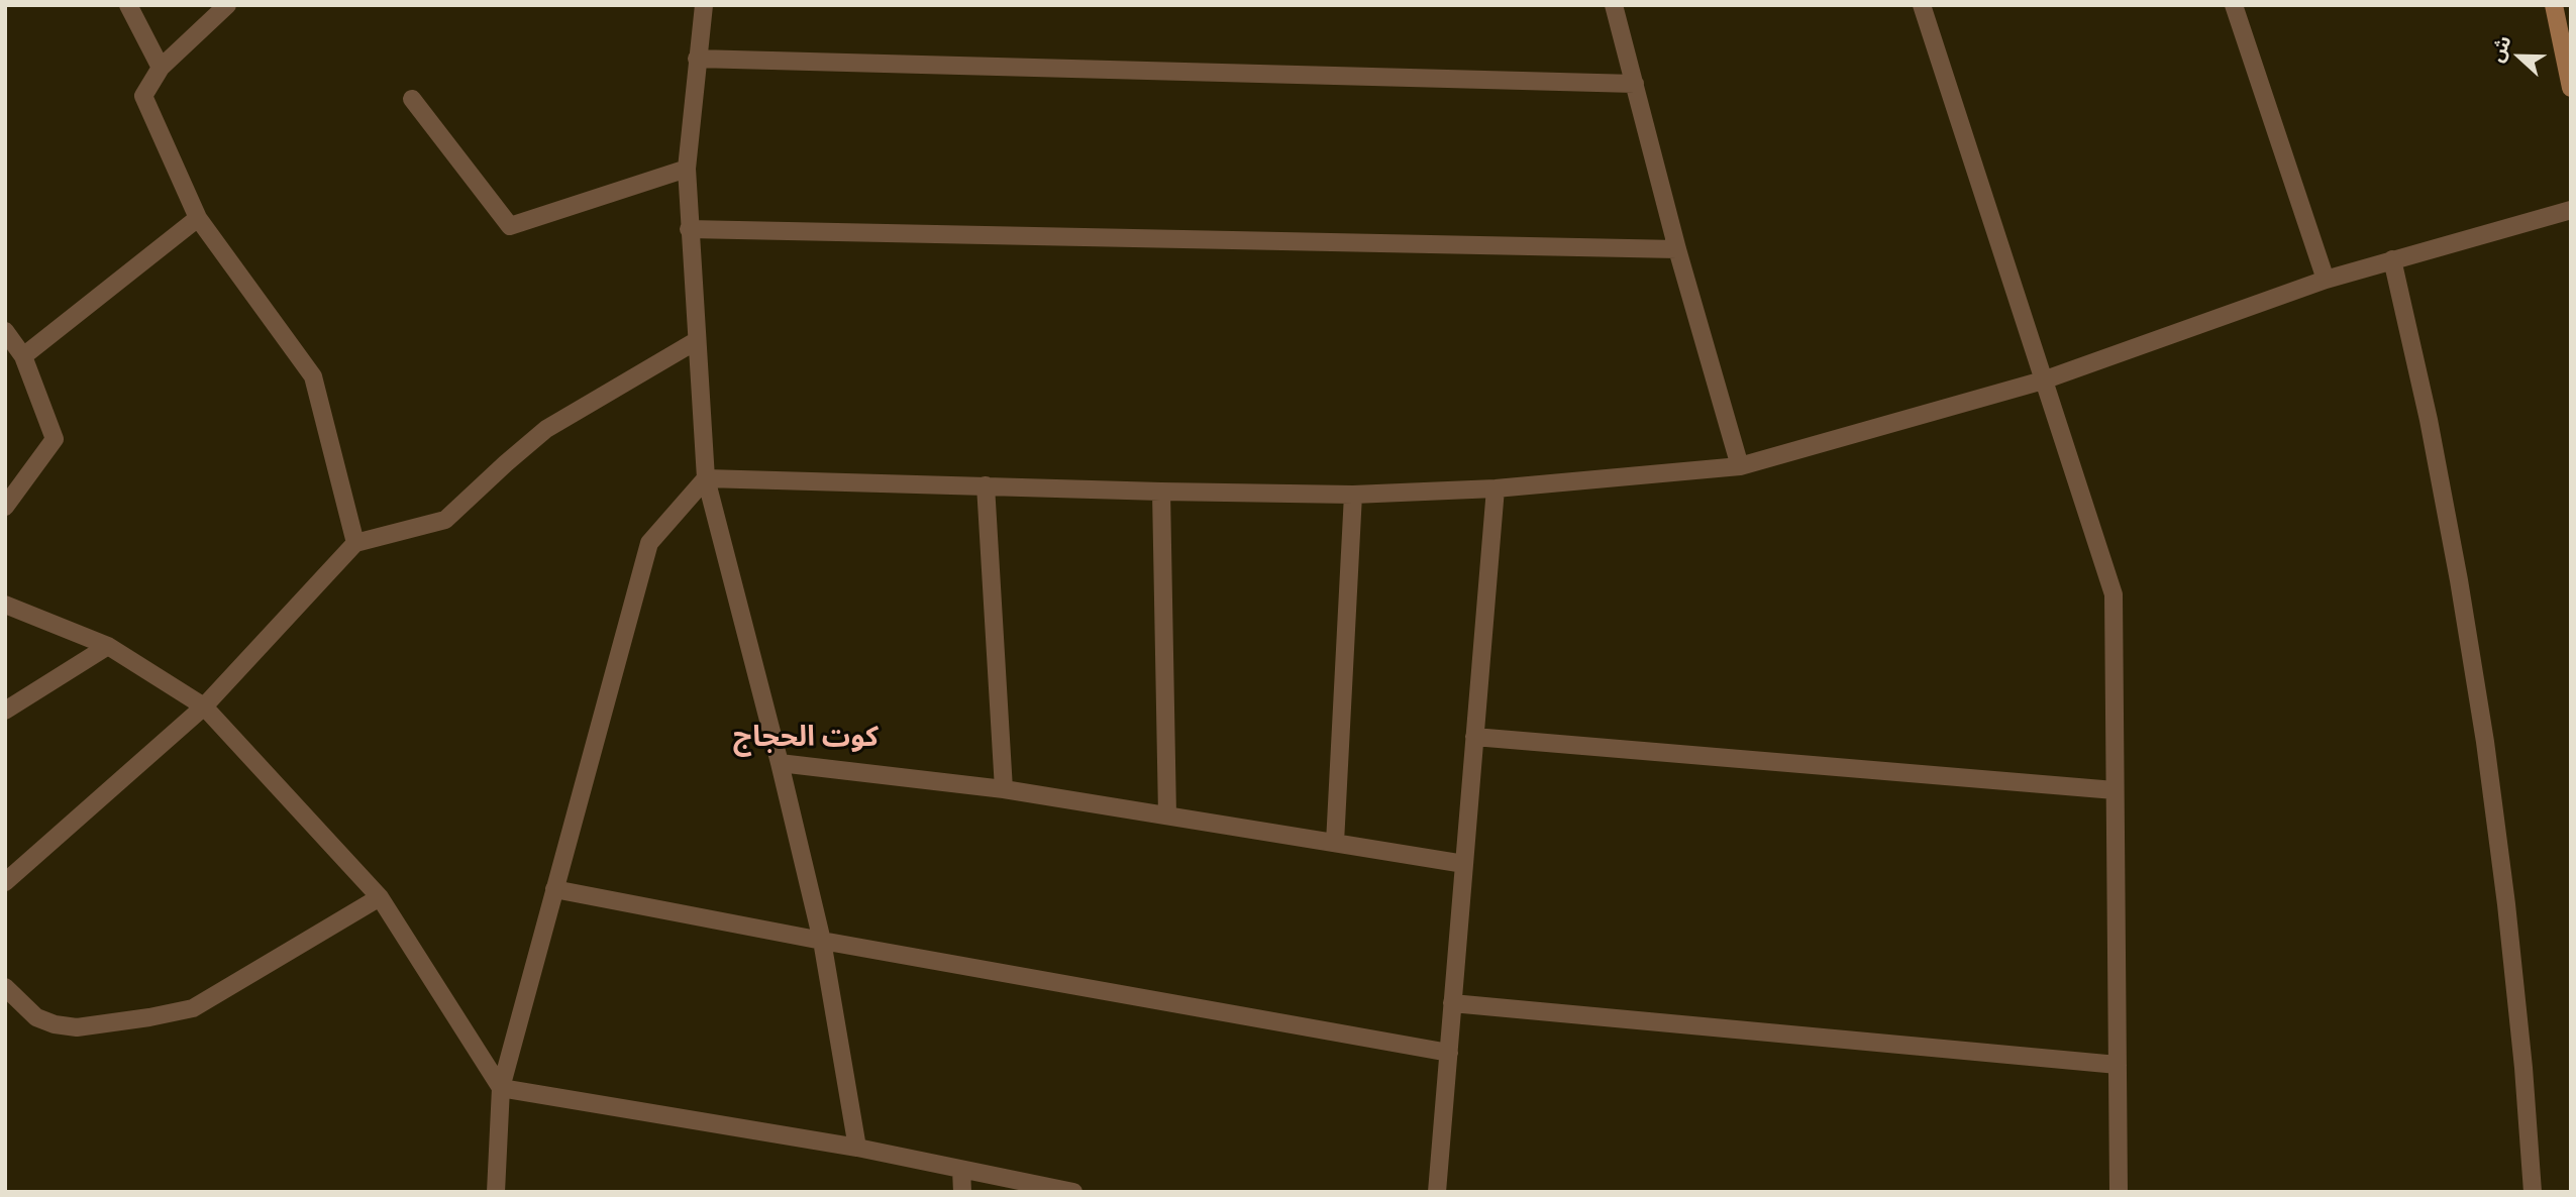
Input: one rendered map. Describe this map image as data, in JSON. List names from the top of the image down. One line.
{"districts":["كوت الحجاج"],"north":"left"}
